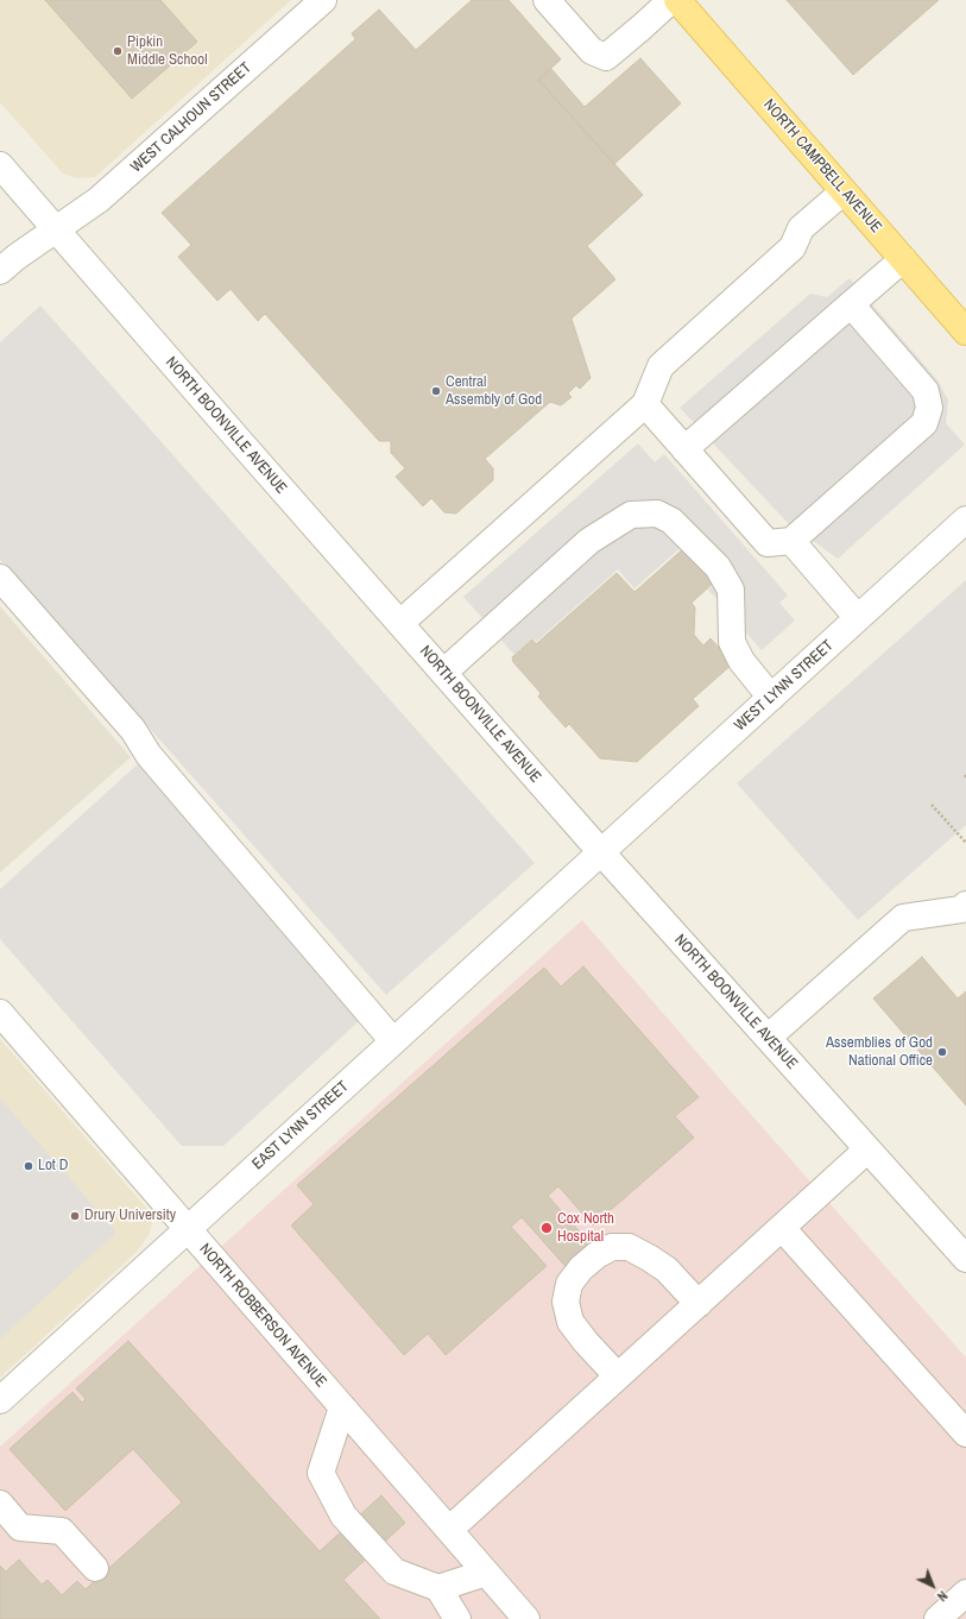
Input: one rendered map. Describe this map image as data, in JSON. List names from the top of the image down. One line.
{"streets":{"main road":["NORTH CAMPBELL AVENUE"],"street":["WEST CALHOUN STREET","NORTH BOONVILLE AVENUE","WEST LYNN STREET","EAST LYNN STREET","NORTH ROBBERSON AVENUE"]},"crossings":[["WEST CALHOUN STREET","NORTH BOONVILLE AVENUE"],["NORTH BOONVILLE AVENUE","WEST LYNN STREET"],["NORTH BOONVILLE AVENUE","EAST LYNN STREET"],["WEST LYNN STREET","EAST LYNN STREET"],["EAST LYNN STREET","NORTH ROBBERSON AVENUE"]],"places":["Pipkin Middle School","Central Assembly of God","Assemblies of God National Office","Lot D","Drury University","Cox North Hospital"],"north":"bottom right"}
